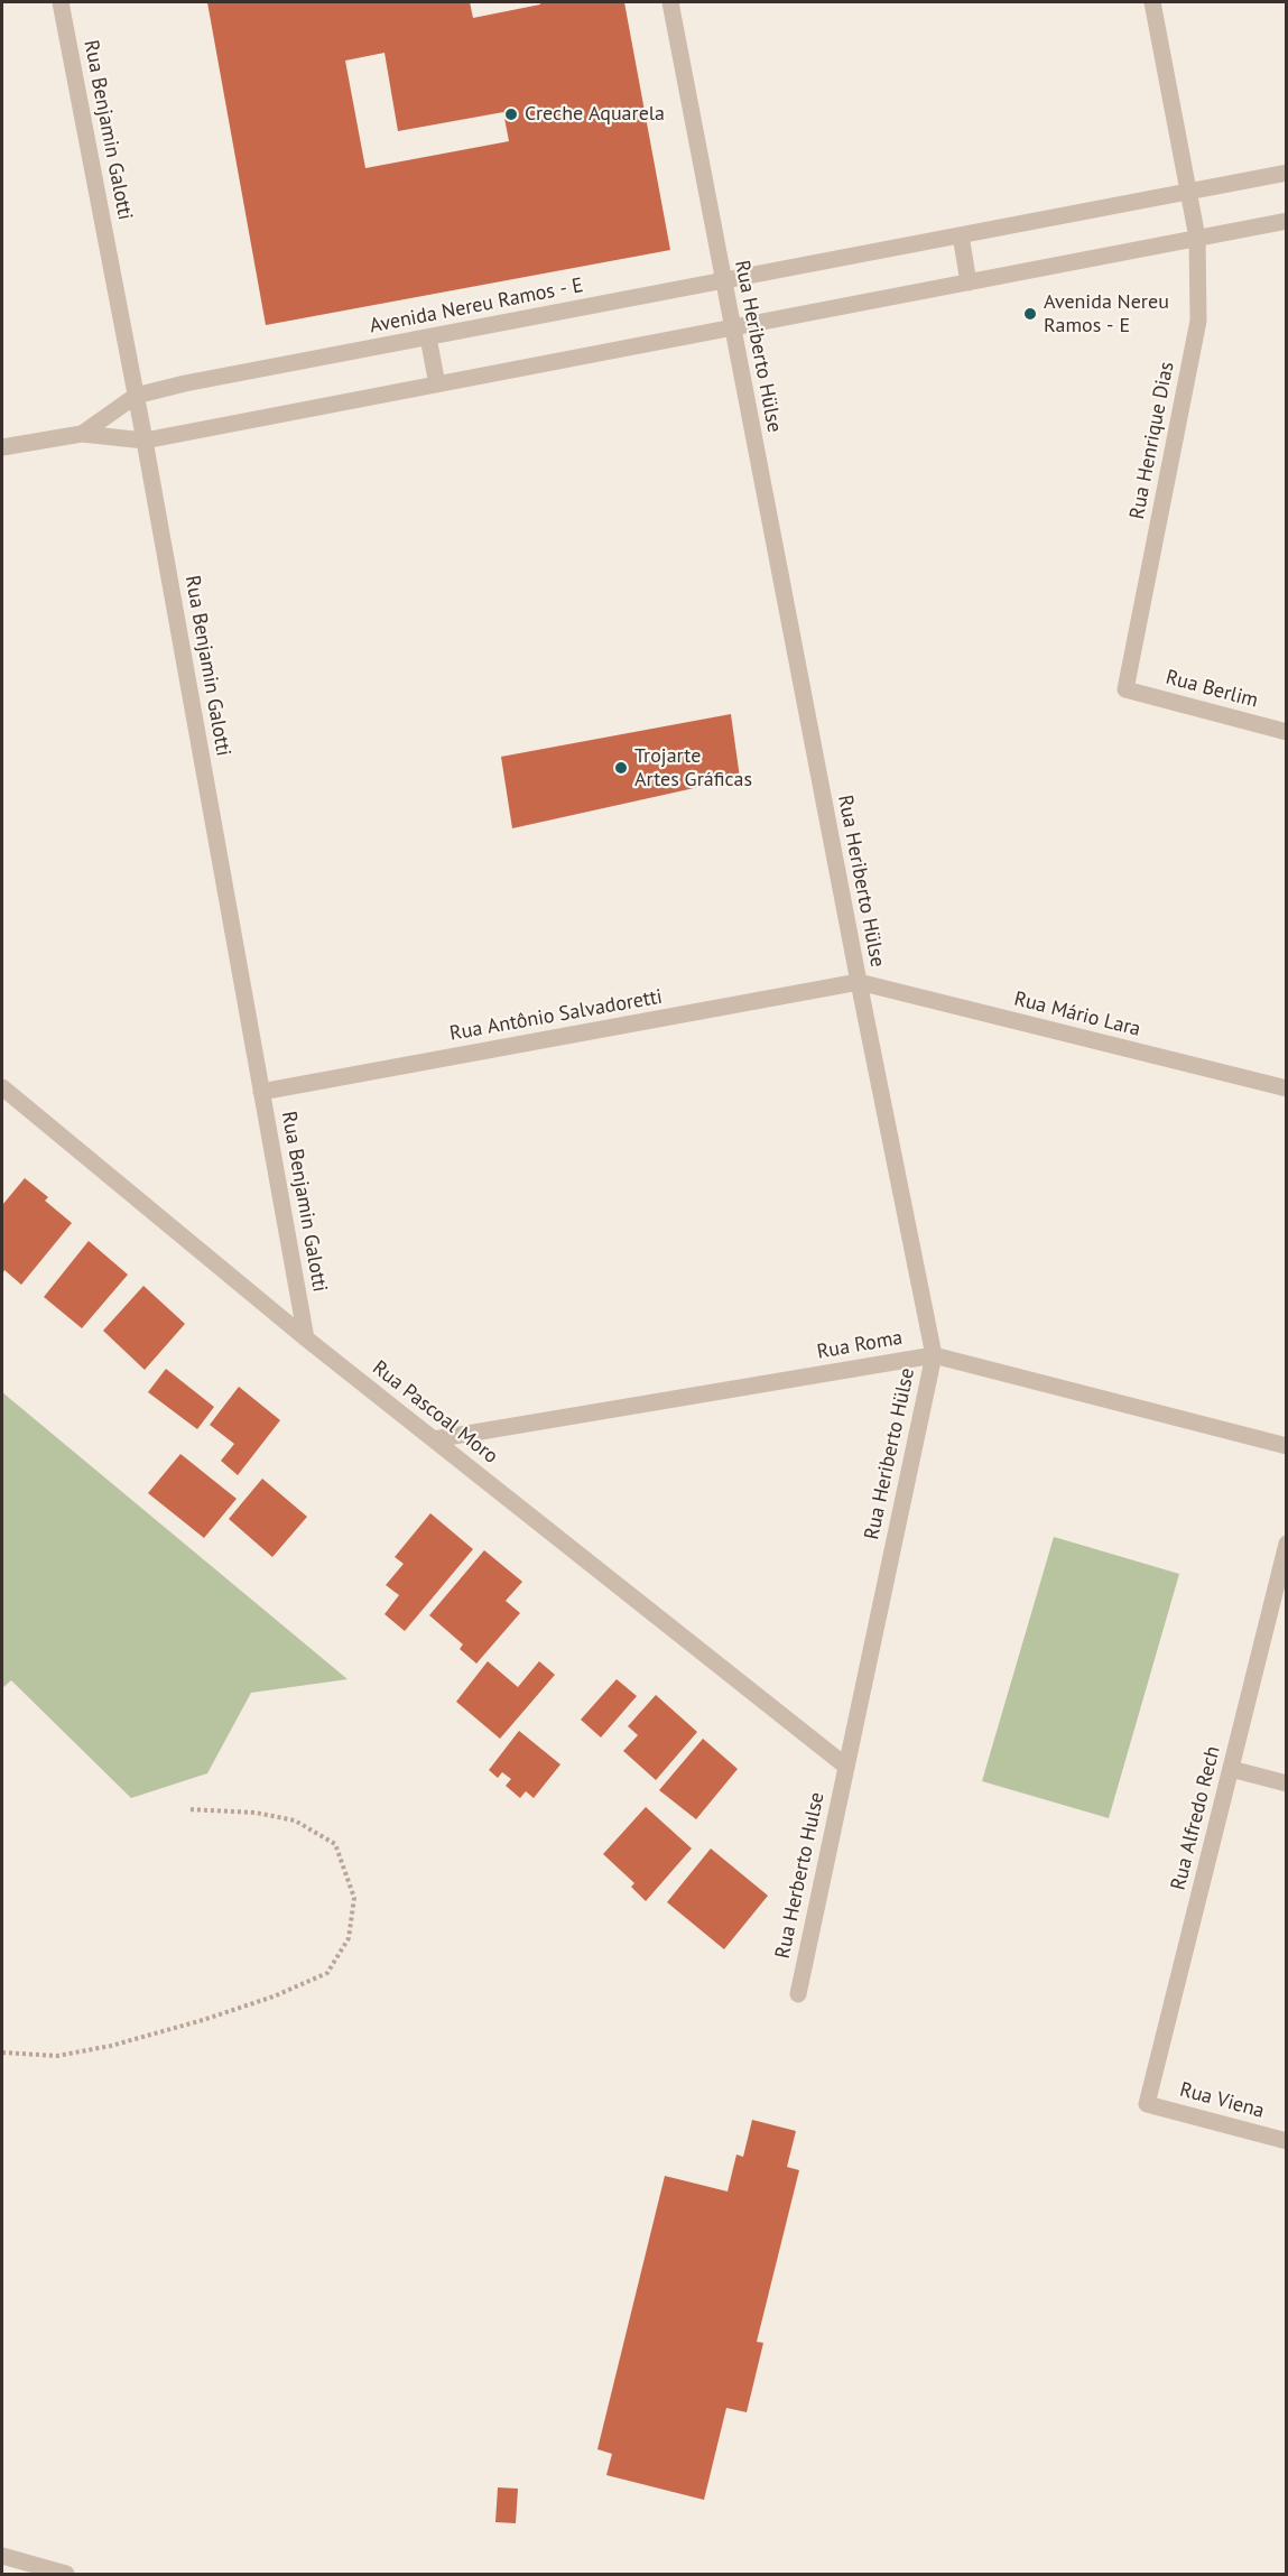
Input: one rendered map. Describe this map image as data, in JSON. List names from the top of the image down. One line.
{"streets":{"street":["Rua Benjamin Galotti","Avenida Nereu Ramos - E","Rua Heriberto Hülse","Rua Henrique Dias","Rua Berlim","Rua Mário Lara","Rua Antônio Salvadoretti","Rua Roma","Rua Pascoal Moro","Rua Alfredo Rech","Rua Herberto Hulse","Rua Viena"]},"crossings":[["Rua Benjamin Galotti","Avenida Nereu Ramos - E"],["Rua Benjamin Galotti","Rua Antônio Salvadoretti"],["Rua Benjamin Galotti","Rua Pascoal Moro"],["Avenida Nereu Ramos - E","Rua Heriberto Hülse"],["Avenida Nereu Ramos - E","Rua Henrique Dias"],["Rua Heriberto Hülse","Rua Mário Lara"],["Rua Heriberto Hülse","Rua Antônio Salvadoretti"],["Rua Heriberto Hülse","Rua Roma"],["Rua Heriberto Hülse","Rua Pascoal Moro"],["Rua Heriberto Hülse","Rua Herberto Hulse"],["Rua Henrique Dias","Rua Berlim"],["Rua Mário Lara","Rua Antônio Salvadoretti"],["Rua Roma","Rua Pascoal Moro"],["Rua Pascoal Moro","Rua Herberto Hulse"],["Rua Alfredo Rech","Rua Viena"]],"places":["Creche Aquarela","Avenida Nereu Ramos - E","Trojarte Artes Gráficas"]}
